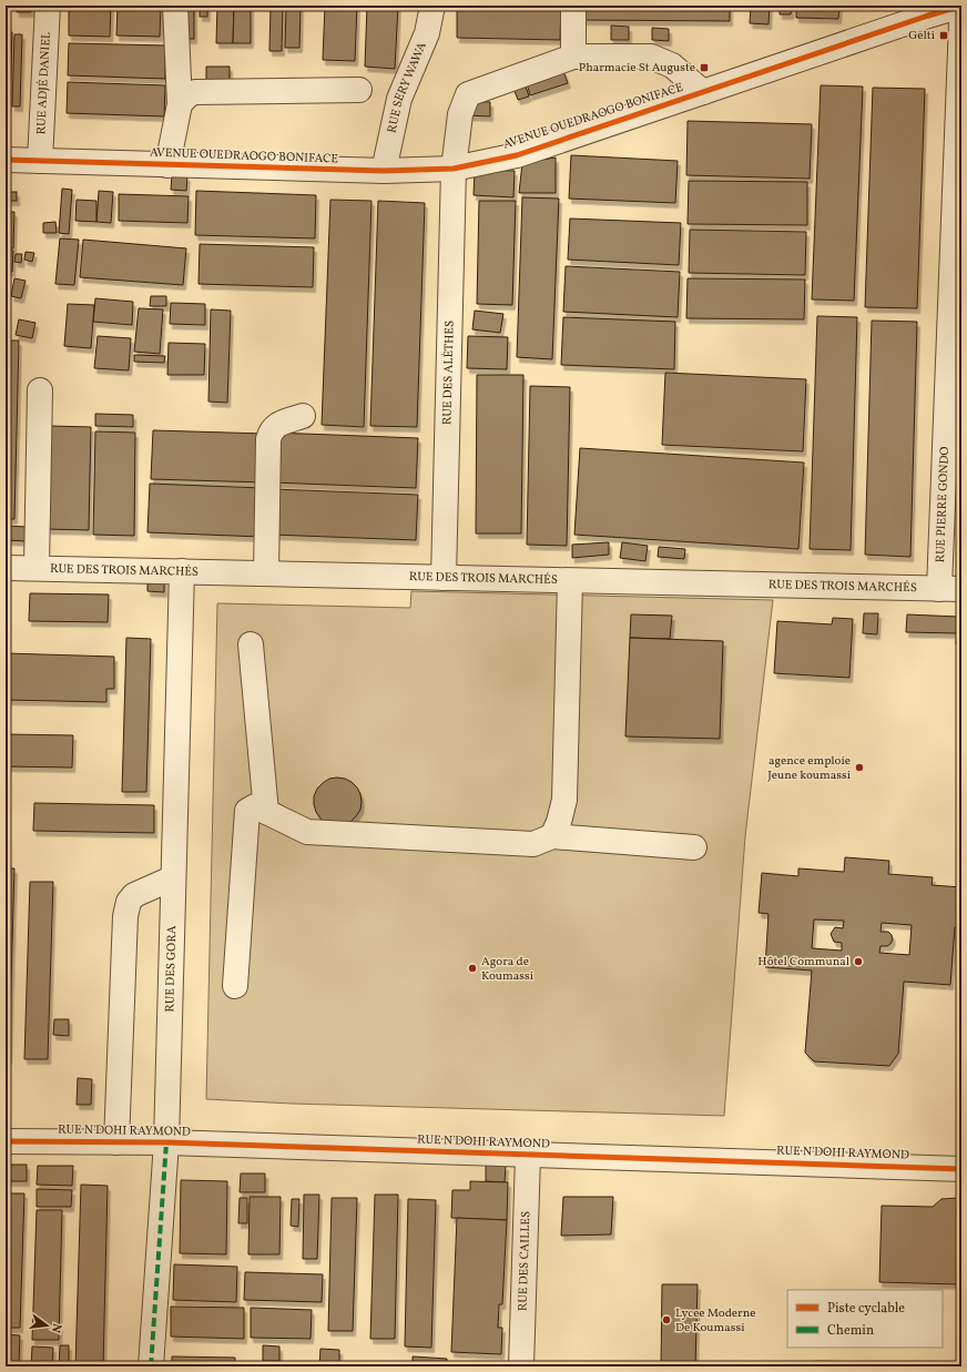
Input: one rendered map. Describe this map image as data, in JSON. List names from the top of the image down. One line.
{"streets":{"street":["RUE ADJÉ DANIEL","RUE SERY WAWA","AVENUE OUEDRAOGO BONIFACE","RUE DES ALÈTHES","RUE PIERRE GONDO","RUE DES TROIS MARCHÉS","RUE DES GORA","RUE N'DOHI RAYMOND","RUE DES CAILLES"]},"crossings":[["RUE ADJÉ DANIEL","AVENUE OUEDRAOGO BONIFACE"],["RUE SERY WAWA","AVENUE OUEDRAOGO BONIFACE"],["AVENUE OUEDRAOGO BONIFACE","RUE DES ALÈTHES"],["RUE DES ALÈTHES","RUE DES TROIS MARCHÉS"],["RUE PIERRE GONDO","RUE DES TROIS MARCHÉS"],["RUE DES TROIS MARCHÉS","RUE DES GORA"],["RUE DES GORA","RUE N'DOHI RAYMOND"],["RUE N'DOHI RAYMOND","RUE DES CAILLES"]],"places":{"transit":["Gelti","Pharmacie St Auguste"],"other":["agence emploie Jeune koumassi","Hôtel Communal","Agora de Koumassi","Lycee Moderne De Koumassi"]},"legend":["Piste cyclable","Chemin"],"north":"right"}
